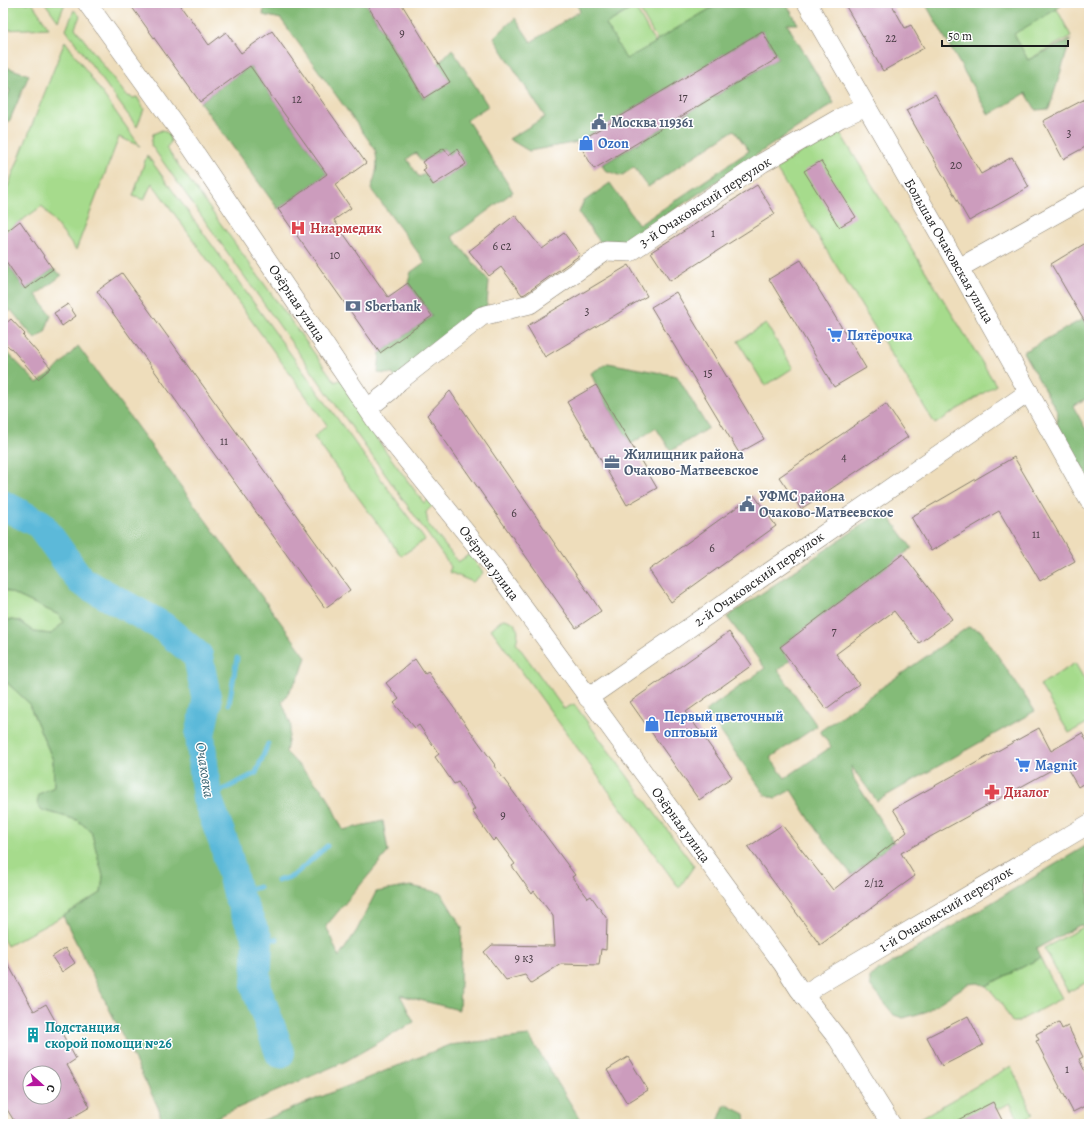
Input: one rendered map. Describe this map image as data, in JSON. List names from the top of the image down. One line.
{"streets":{"street":["3-й Очаковский переулок","Большая Очаковская улица","Озёрная улица","2-й Очаковский переулок","1-й Очаковский переулок"]},"crossings":[["3-й Очаковский переулок","Большая Очаковская улица"],["3-й Очаковский переулок","Озёрная улица"],["Большая Очаковская улица","2-й Очаковский переулок"],["Озёрная улица","2-й Очаковский переулок"],["Озёрная улица","1-й Очаковский переулок"]],"water":["Очаковка"],"places":{"public building":["Москва 119361","УФМС района Очаково-Матвеевское"],"shop":["Ozon","Первый цветочный оптовый"],"hospital":["Ниармедик"],"bank":["Sberbank"],"supermarket":["Пятёрочка","Magnit"],"office":["Жилищник района Очаково-Матвеевское"],"pharmacy":["Диалог"],"building":["Подстанция скорой помощи №26"]},"house_numbers":["9","22","17","12","3","20","1","6 с2","10","3","15","11","4","6","11","6","7","9","2/12","9 к3","1"],"scale_bar":"50 m","north":"right"}
